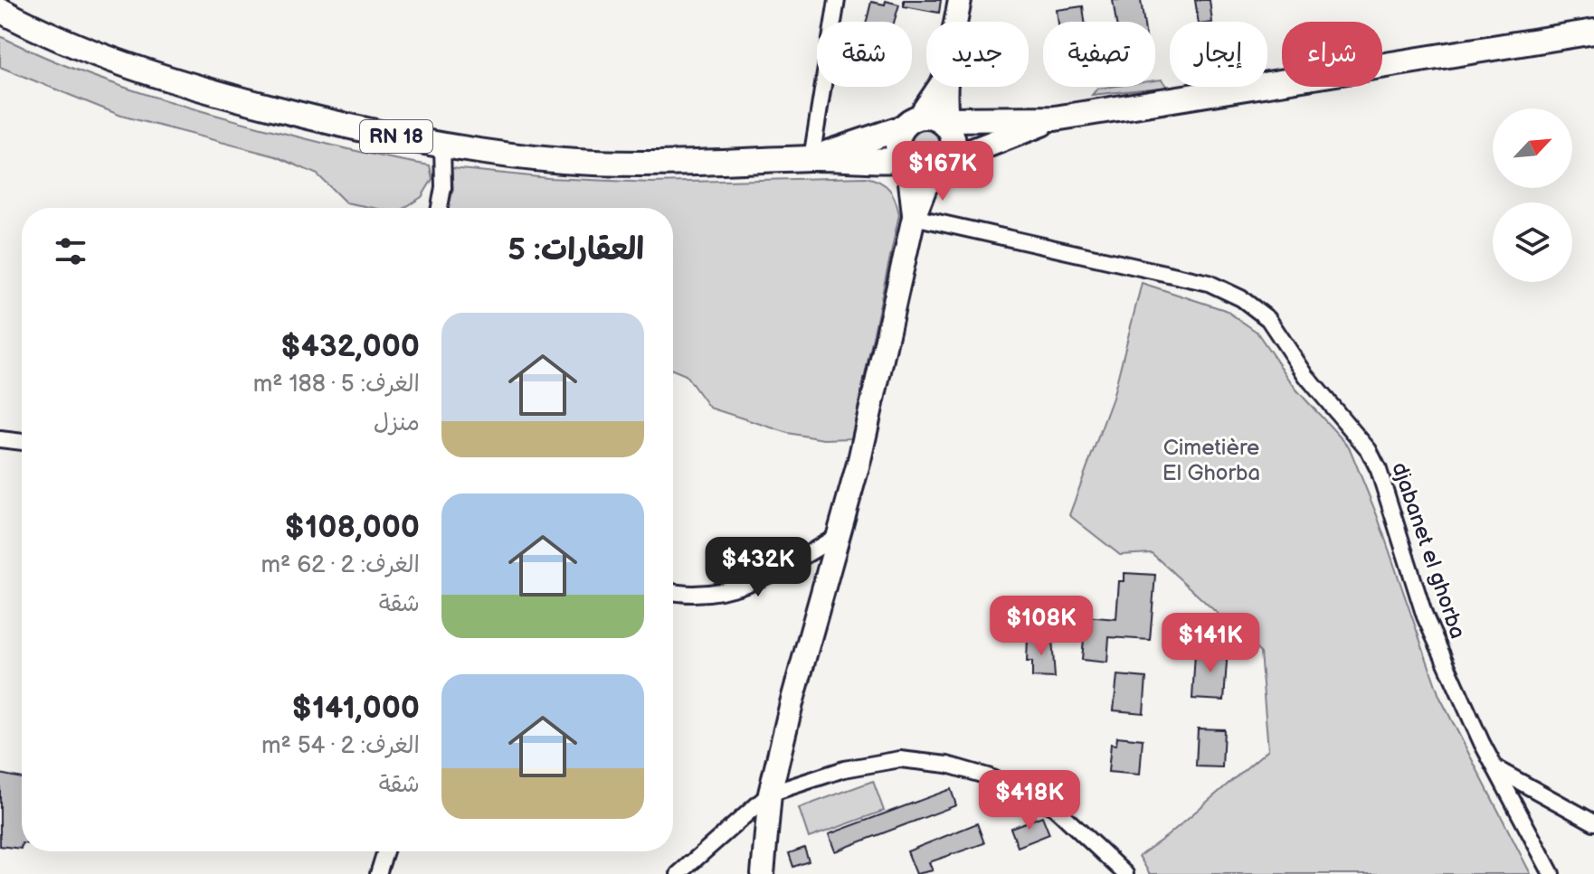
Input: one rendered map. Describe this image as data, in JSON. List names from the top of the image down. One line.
{"streets":{"main road":["RN 18"],"street":["djabanet el ghorba"]},"parks":["Cimetière El Ghorba"],"north":"top right","page":{"chip":["شراء","إيجار","تصفية","جديد","شقة"],"price":["$167K","$432K","$108K","$141K","$418K"],"heading":"العقارات: 5","list":[{"name":"$432,000","note":"الغرف: 5 · 188 m² · منزل"},{"name":"$108,000","note":"الغرف: 2 · 62 m² · شقة"},{"name":"$141,000","note":"الغرف: 2 · 54 m² · شقة"}]}}
